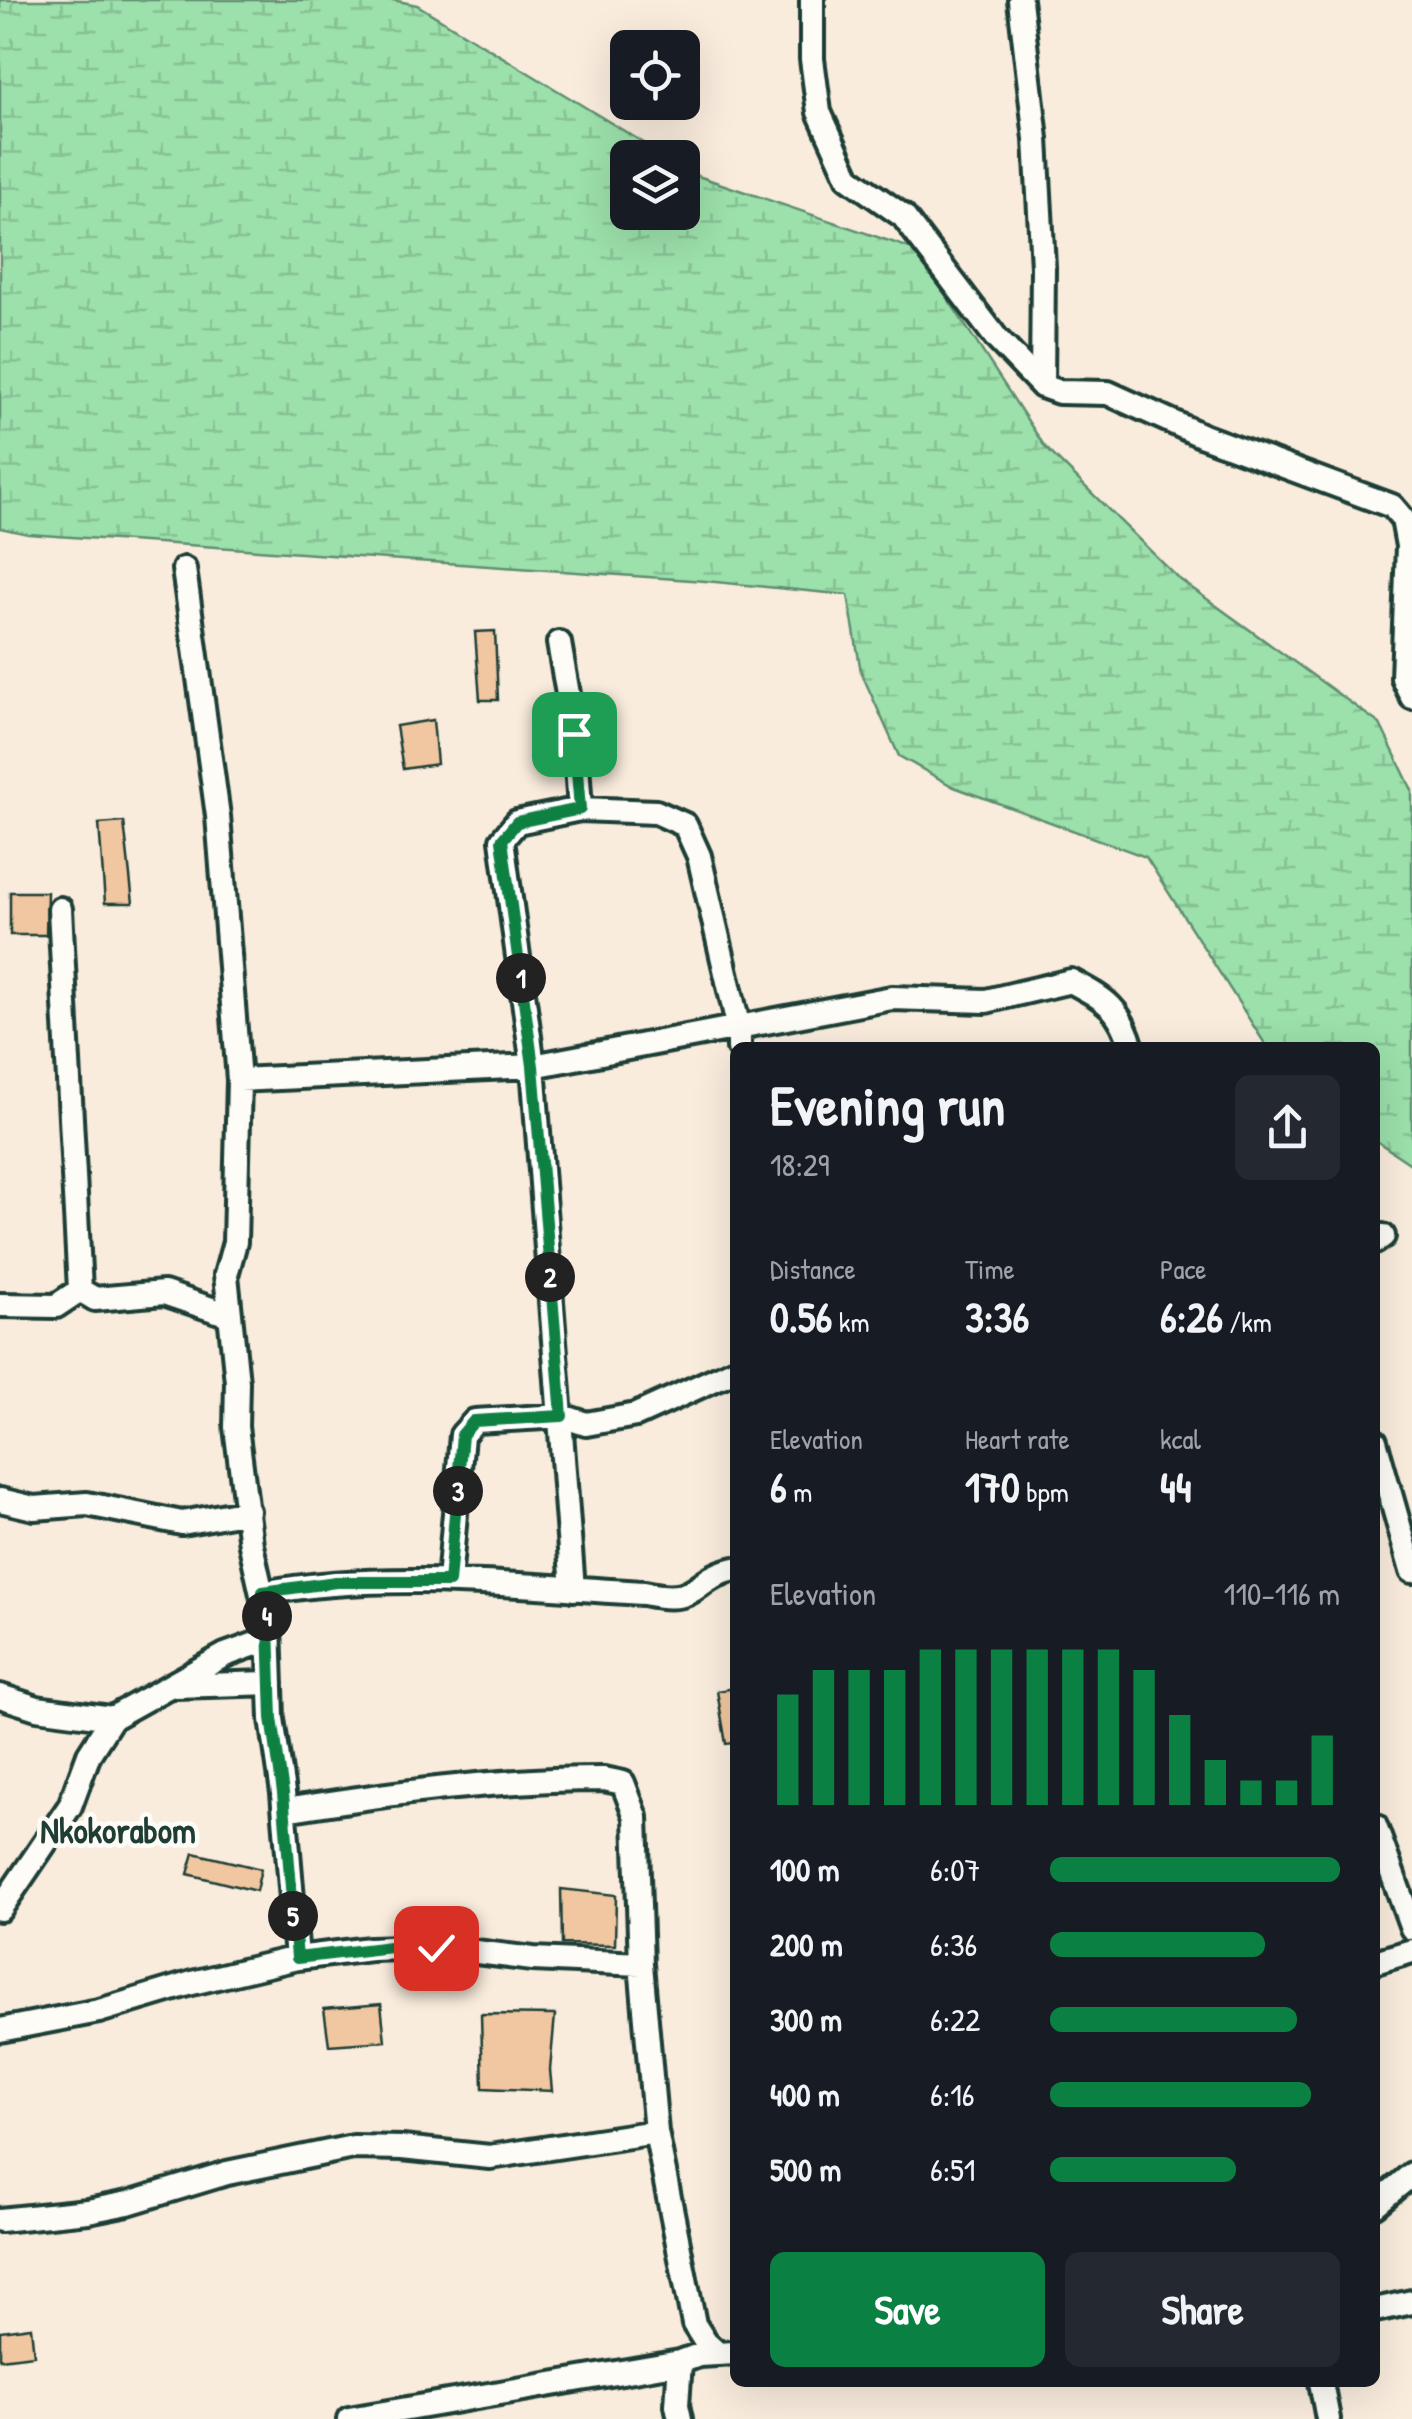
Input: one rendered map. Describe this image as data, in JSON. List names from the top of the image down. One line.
{"districts":["Nkokorabom"],"page":{"pins":["1","2","3","4","5"],"heading":["Evening run","18:29"],"stats":[["Distance","0.56 km"],["Time","3:36"],["Pace","6:26 /km"],["Elevation","6 m"],["Heart rate","170 bpm"],["kcal","44"]],"chart":["Elevation","110–116 m"],"list":[{"name":"100 m","note":"6:07"},{"name":"200 m","note":"6:36"},{"name":"300 m","note":"6:22"},{"name":"400 m","note":"6:16"},{"name":"500 m","note":"6:51"}],"buttons":["Save","Share"]}}
